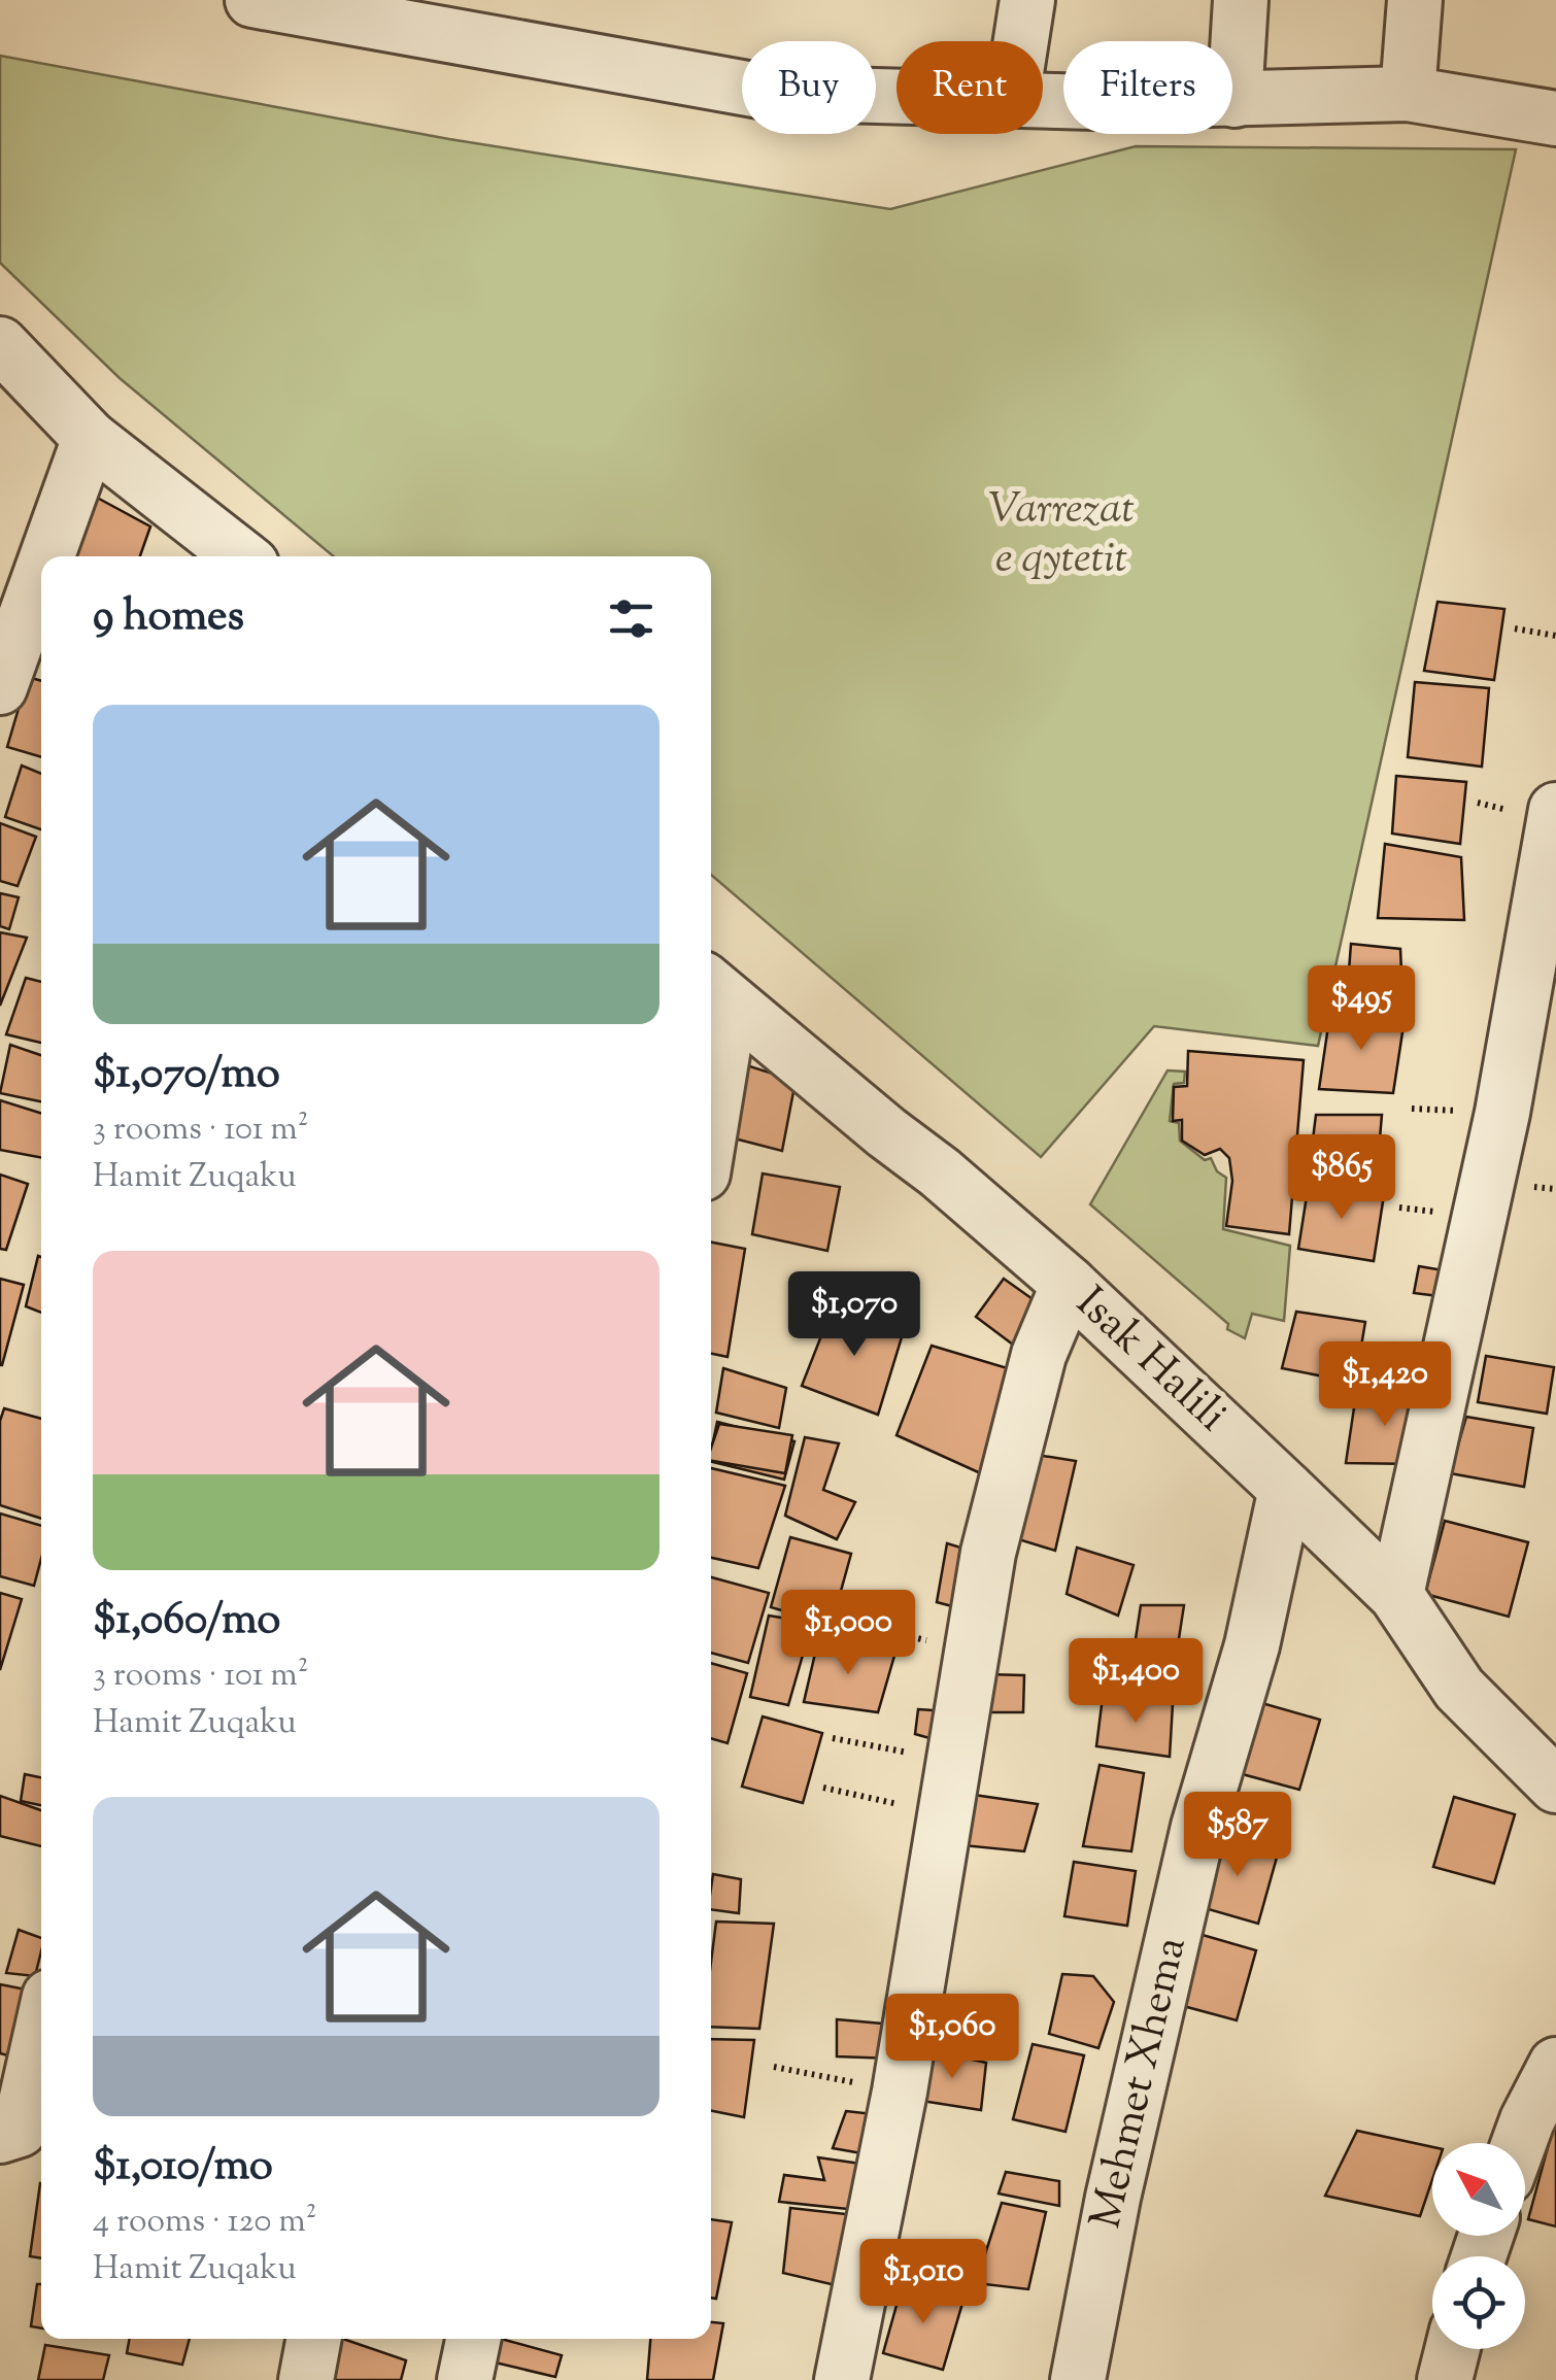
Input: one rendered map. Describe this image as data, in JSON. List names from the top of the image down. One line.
{"streets":{"street":["Isak Halili","Mehmet Xhema"]},"crossings":[["Isak Halili","Mehmet Xhema"]],"parks":["Varrezat e qytetit"],"north":"top left","page":{"chip":["Buy","Rent","Filters"],"heading":"9 homes","list":[{"name":"$1,070/mo","note":"3 rooms · 101 m² · Hamit Zuqaku"},{"name":"$1,060/mo","note":"3 rooms · 101 m² · Hamit Zuqaku"},{"name":"$1,010/mo","note":"4 rooms · 120 m² · Hamit Zuqaku"}],"price":["$495","$865","$1,070","$1,420","$1,000","$1,400","$587","$1,060","$1,010"]}}
